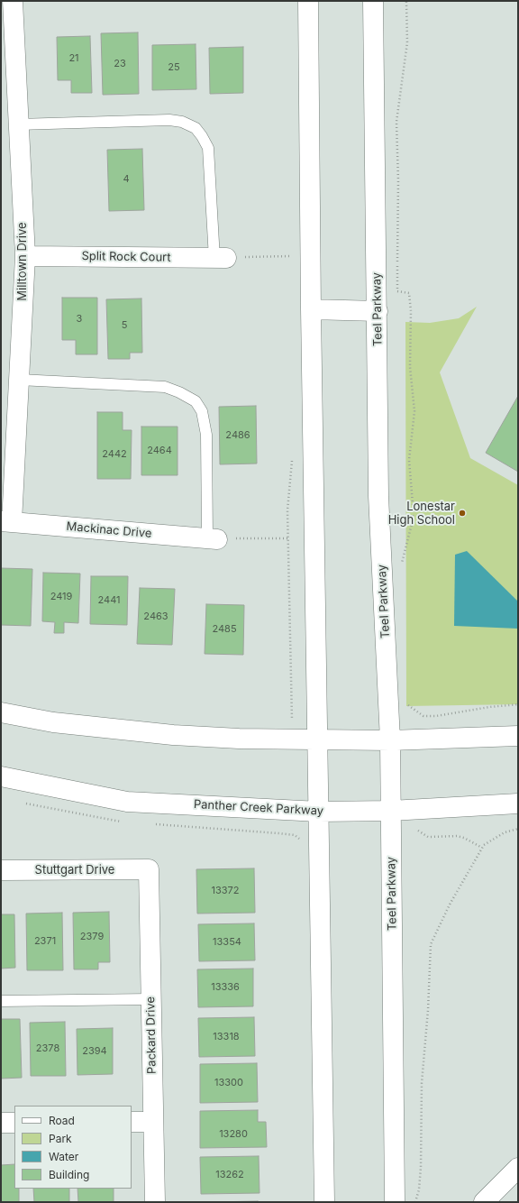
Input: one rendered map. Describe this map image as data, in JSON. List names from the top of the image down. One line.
{"streets":{"main road":["Split Rock Court","Milltown Drive","Teel Parkway","Mackinac Drive","Panther Creek Parkway","Stuttgart Drive","Packard Drive"]},"crossings":[["Split Rock Court","Milltown Drive"],["Milltown Drive","Mackinac Drive"],["Teel Parkway","Panther Creek Parkway"],["Stuttgart Drive","Packard Drive"]],"places":["Lonestar High School"],"house_numbers":["21","23","25","4","3","5","2486","2464","2442","2419","2441","2463","2485","13372","2379","2371","13354","13336","13318","2378","2394","13300","13280","13262"],"legend":["Road","Park","Water","Building"]}
